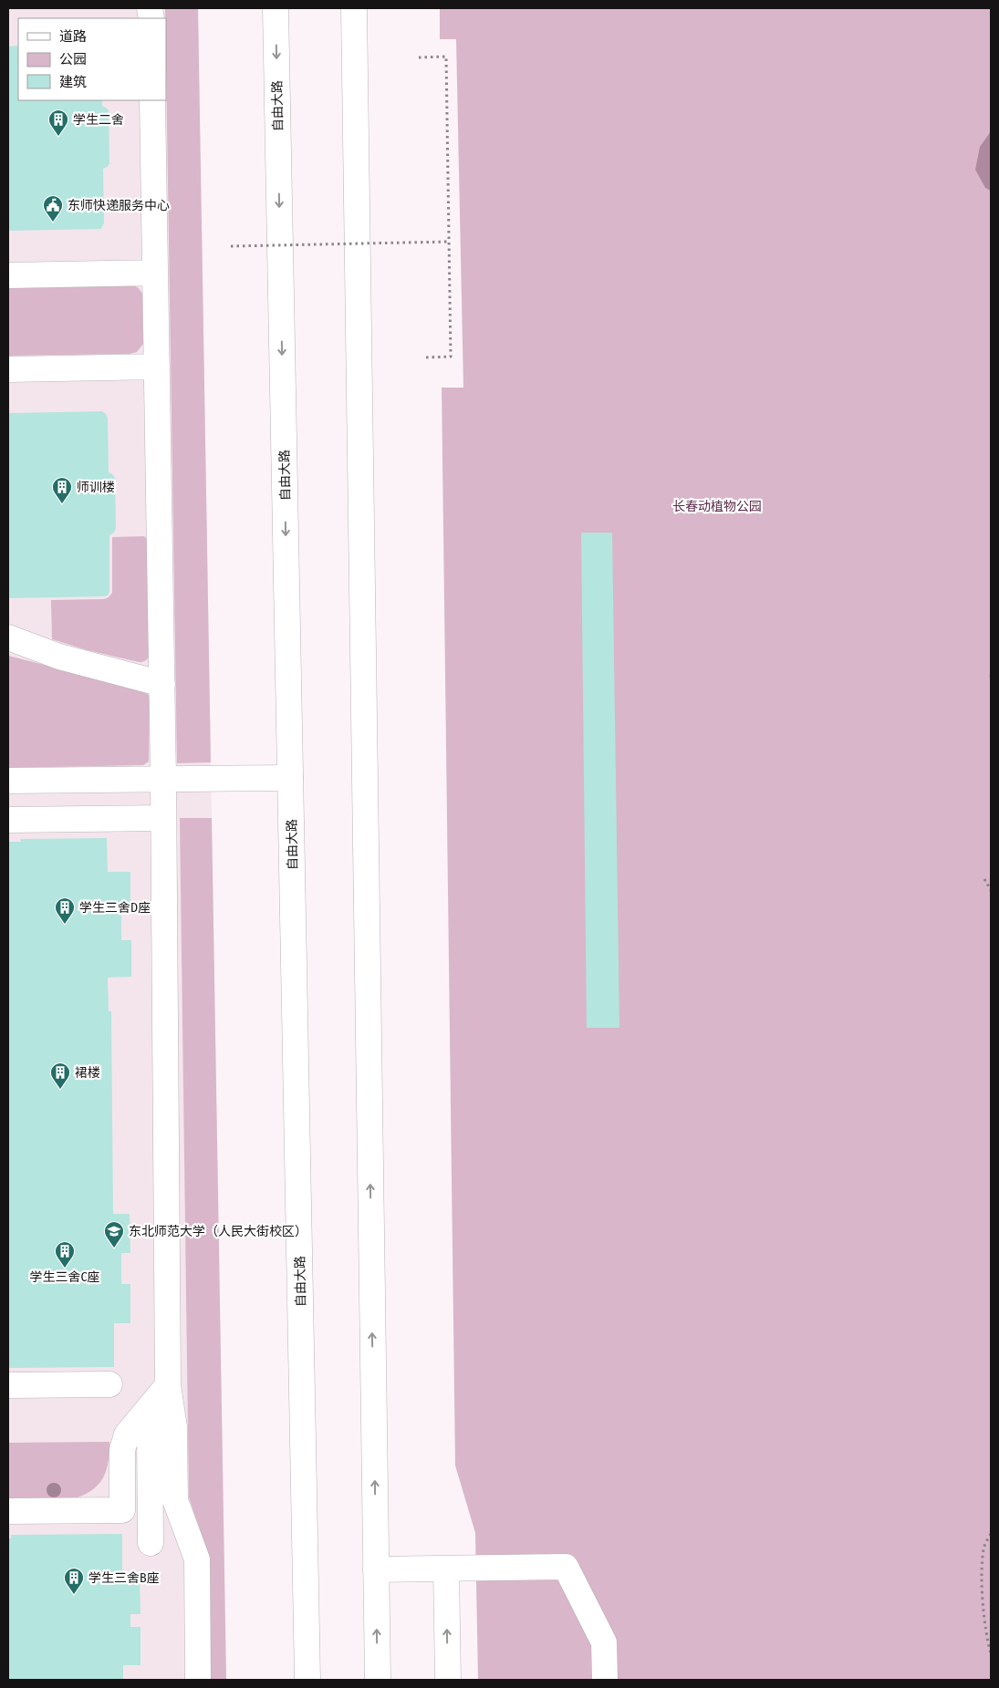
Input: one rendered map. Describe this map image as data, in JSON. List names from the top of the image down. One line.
{"streets":{"main road":["自由大路"]},"parks":["长春动植物公园"],"places":{"building":["学生二舍","师训楼","学生三舍D座","裙楼","学生三舍C座","学生三舍B座"],"public building":["东师快递服务中心"],"school or university":["东北师范大学（人民大街校区）"]},"legend":["道路","公园","建筑"]}
